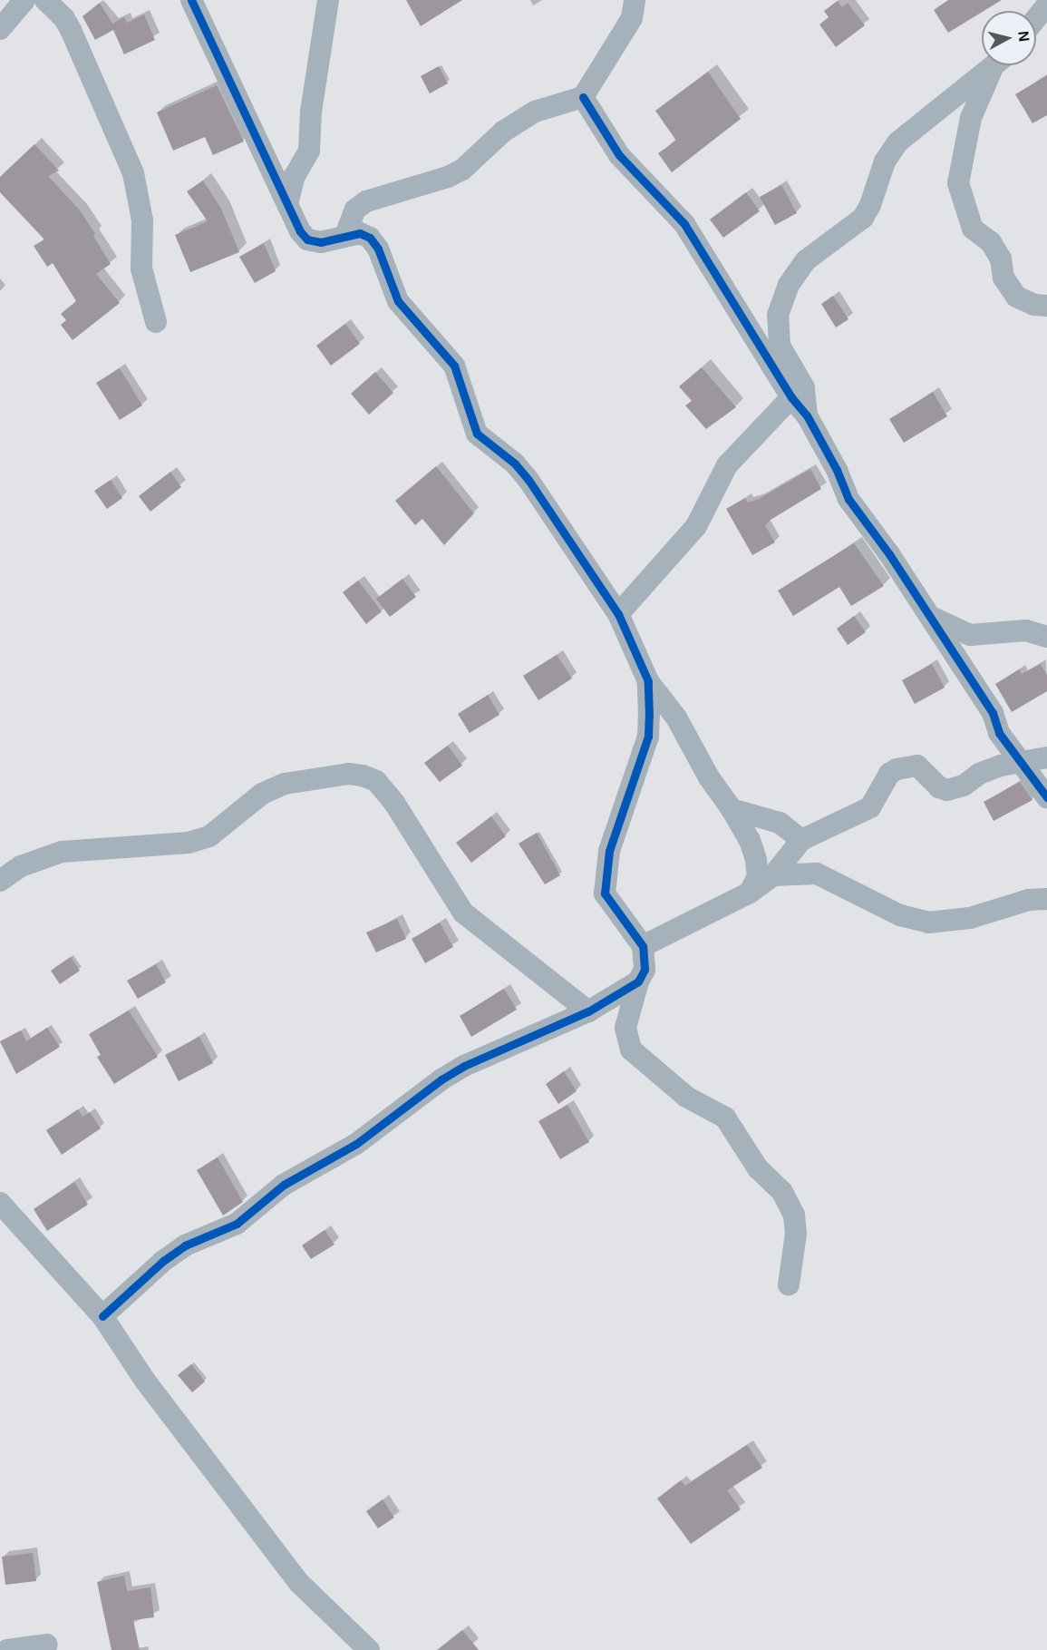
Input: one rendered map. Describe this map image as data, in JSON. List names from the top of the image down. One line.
{"north":"right"}
